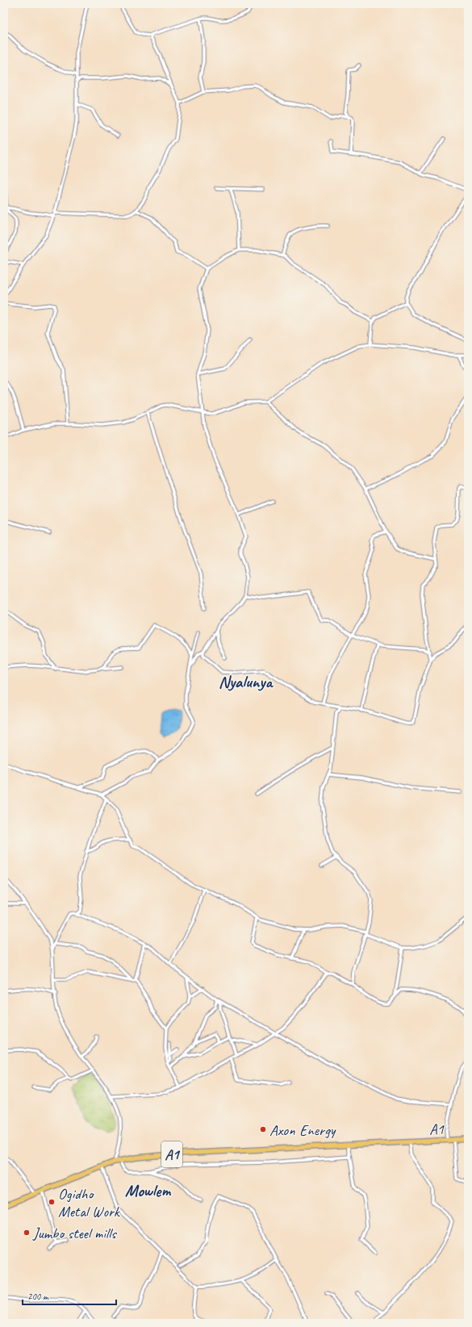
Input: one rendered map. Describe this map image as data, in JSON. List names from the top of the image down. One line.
{"streets":{"highway":["A1"]},"districts":["Nyalunya","Mowlem"],"places":["Axon Energy","Ogidho Metal Work","Jumbo steel mills"],"scale_bar":"200 m"}
